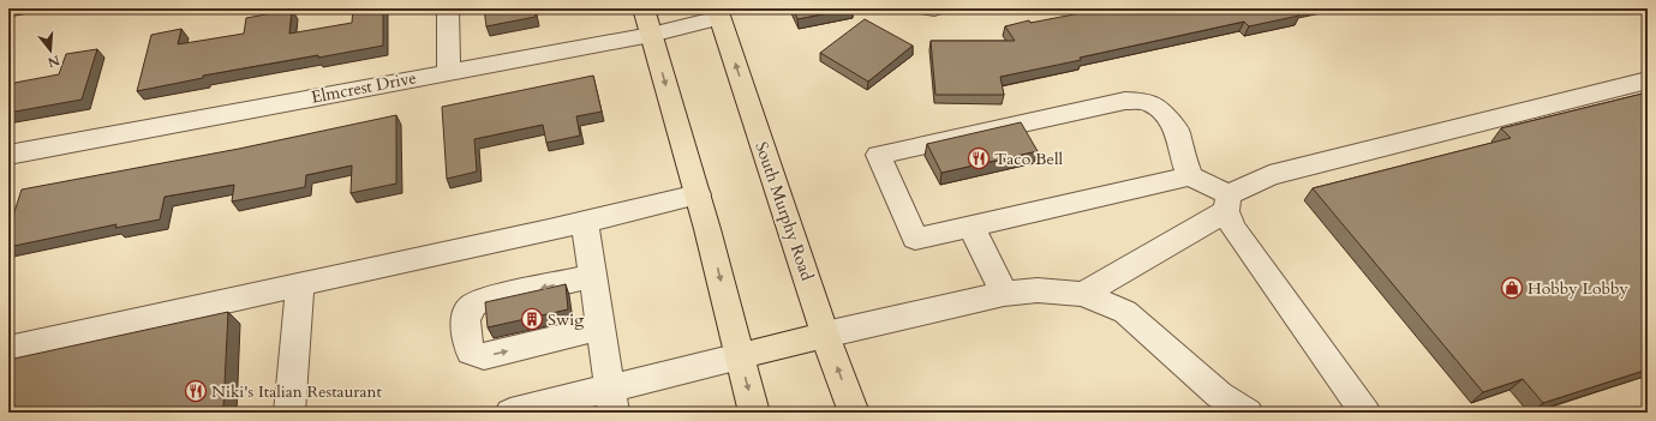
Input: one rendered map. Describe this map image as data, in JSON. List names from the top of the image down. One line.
{"streets":{"main road":["South Murphy Road"],"street":["Elmcrest Drive"]},"crossings":[["Elmcrest Drive","South Murphy Road"]],"places":{"restaurant":["Taco Bell","Niki's Italian Restaurant"],"shop":["Hobby Lobby"],"building":["Swig"]},"north":"bottom"}
